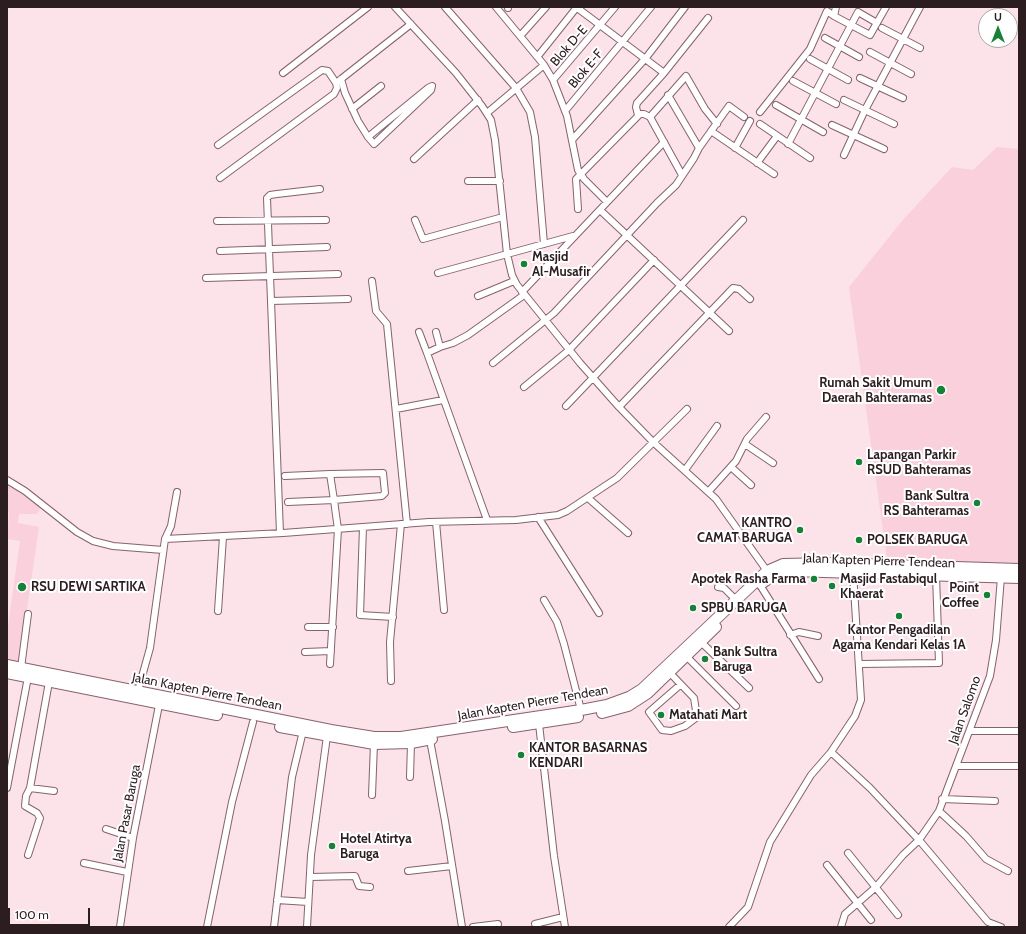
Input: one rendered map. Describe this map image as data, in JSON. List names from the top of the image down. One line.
{"streets":{"highway":["Jalan Kapten Pierre Tendean"],"street":["Blok D-E","Blok E-F","Jalan Salomo","Jalan Pasar Baruga"]},"crossings":[["Jalan Kapten Pierre Tendean","Jalan Salomo"],["Jalan Kapten Pierre Tendean","Jalan Pasar Baruga"]],"places":["Masjid Al-Musafir","Rumah Sakit Umum Daerah Bahteramas","Lapangan Parkir RSUD Bahteramas","Bank Sultra RS Bahteramas","KANTRO CAMAT BARUGA","POLSEK BARUGA","Apotek Rasha Farma","Masjid Fastabiqul Khaerat","RSU DEWI SARTIKA","Point Coffee","SPBU BARUGA","Kantor Pengadilan Agama Kendari Kelas 1A","Bank Sultra Baruga","Matahati Mart","KANTOR BASARNAS KENDARI","Hotel Atirtya Baruga"],"scale_bar":"100 m","north":"top"}
